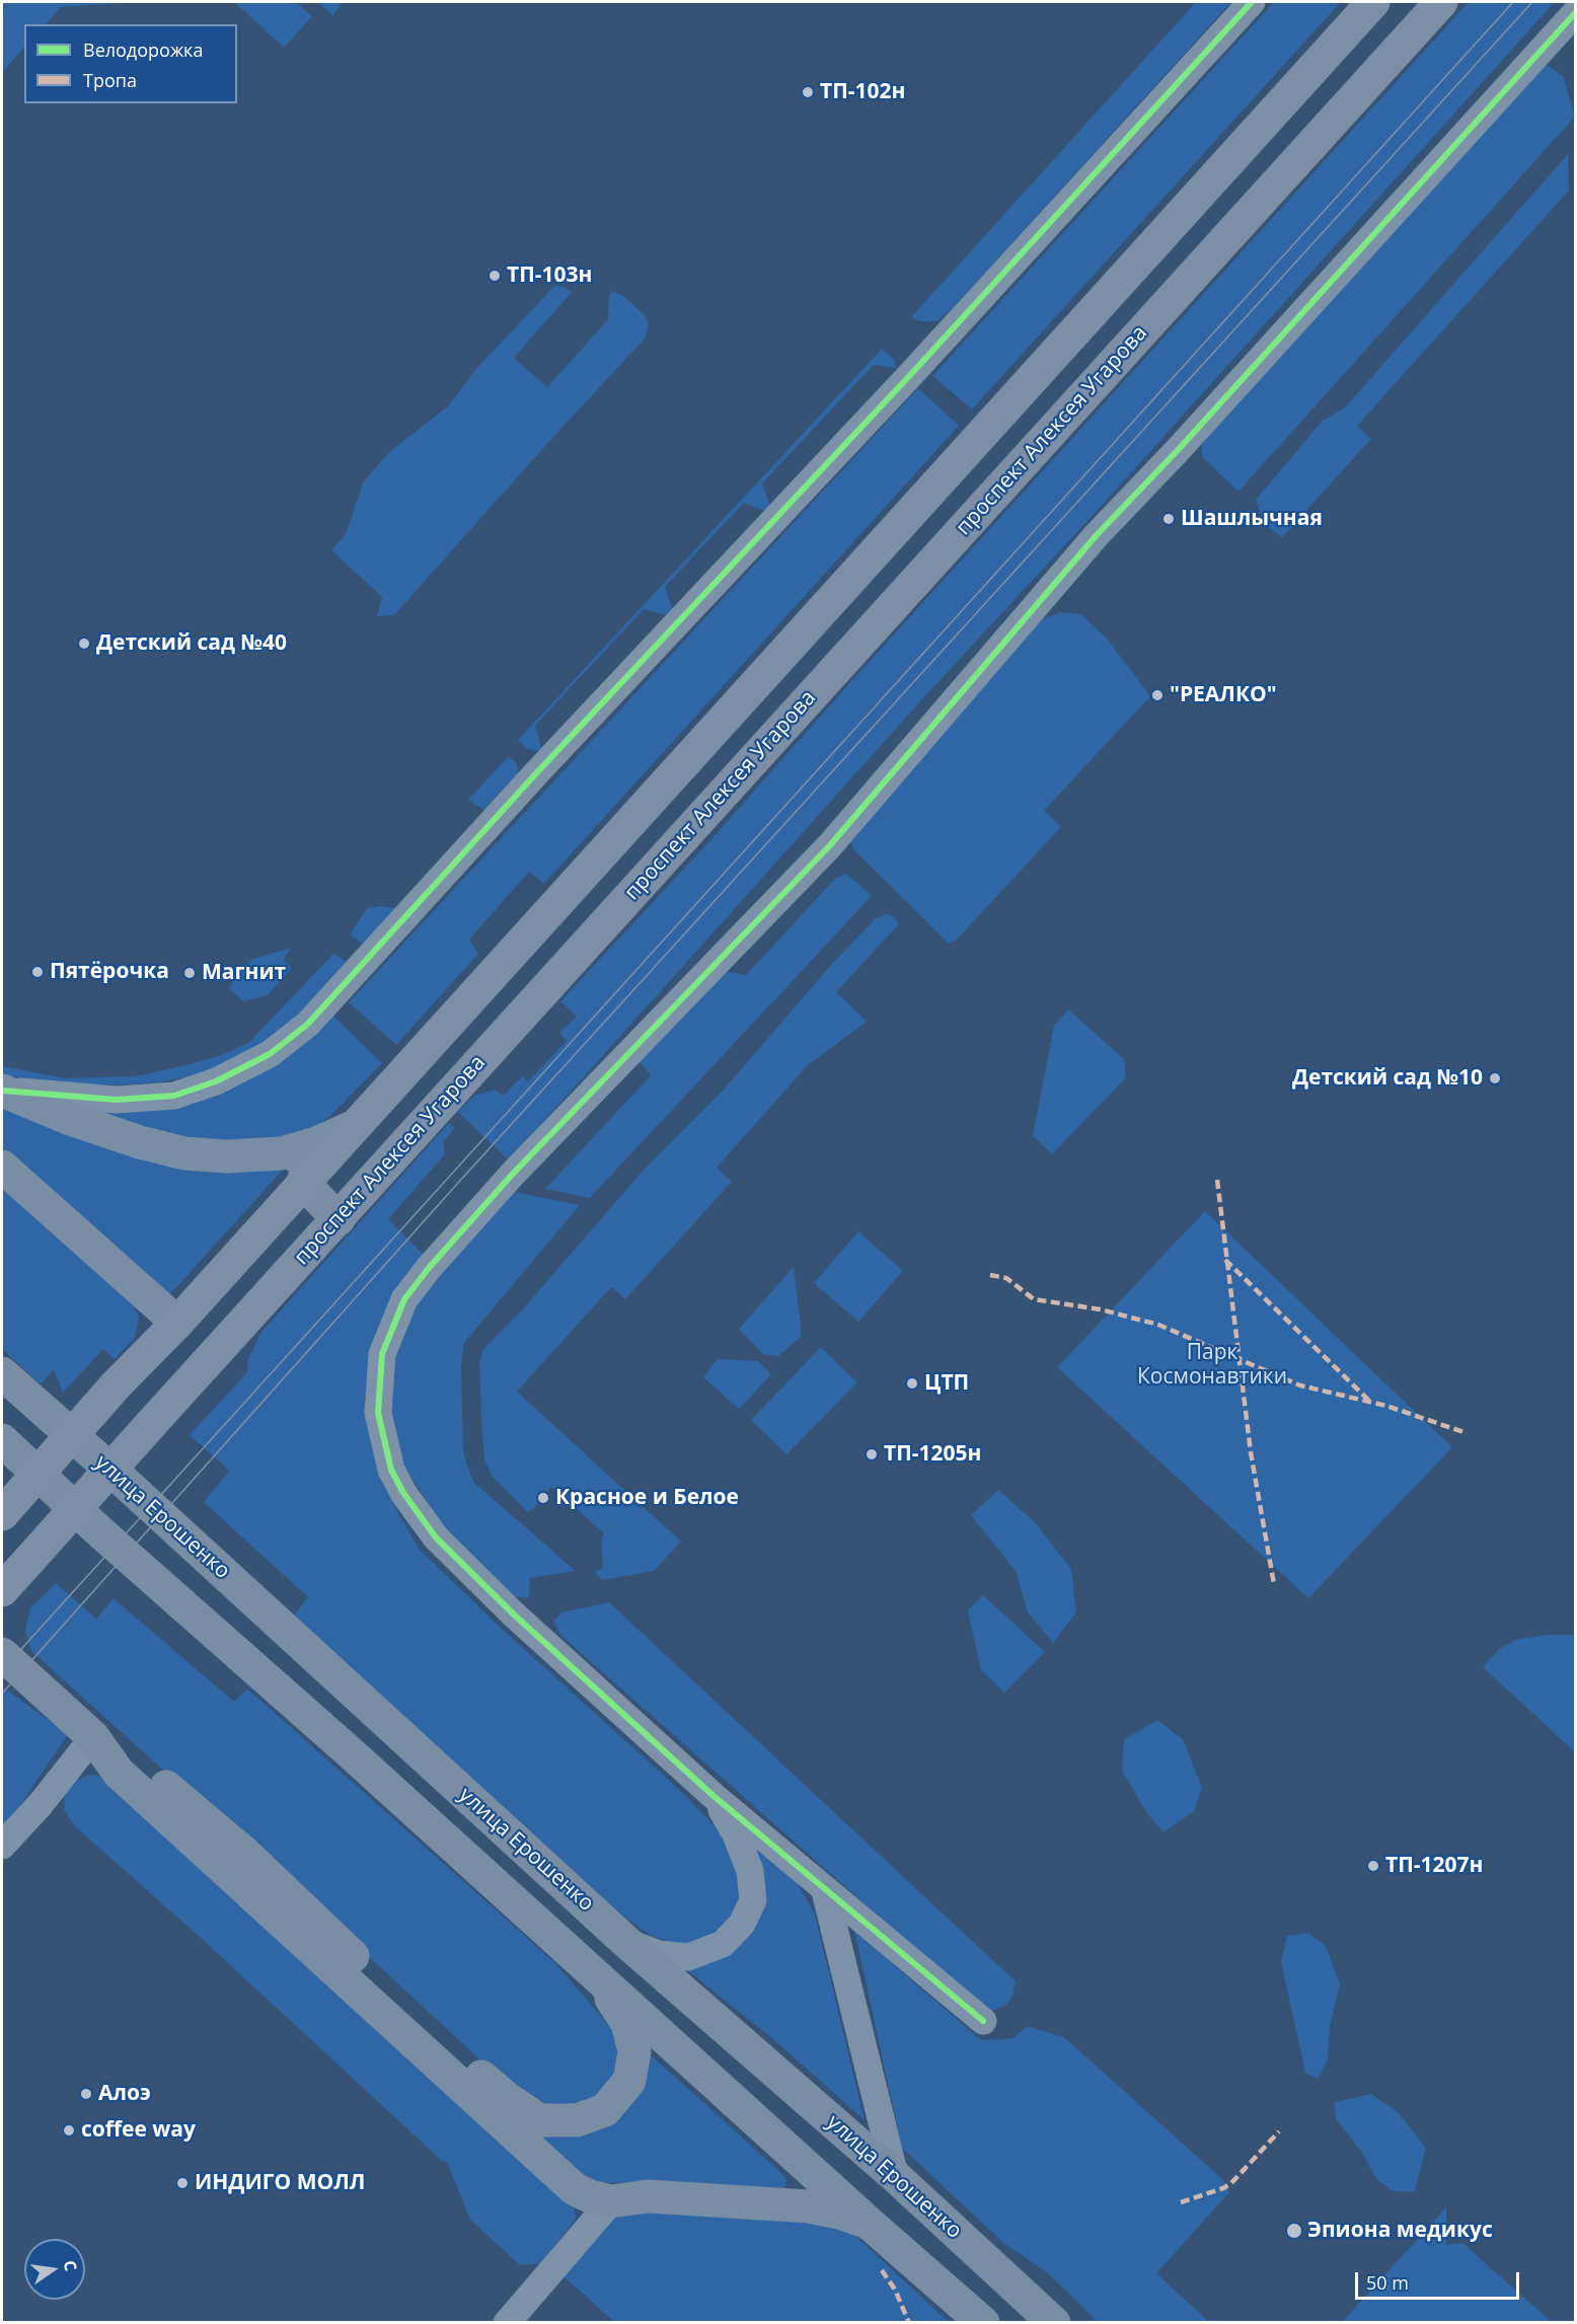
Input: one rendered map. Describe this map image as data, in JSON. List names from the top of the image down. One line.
{"streets":{"main road":["проспект Алексея Угарова","улица Ерошенко"]},"parks":["Парк Космонавтики"],"places":["ТП-102н","ТП-103н","Шашлычная","Детский сад №40","\"РЕАЛКО\"","Пятёрочка","Магнит","Детский сад №10","ЦТП","ТП-1205н","Красное и Белое","ТП-1207н","Алоэ","coffee way","ИНДИГО МОЛЛ","Эпиона медикус"],"legend":["Велодорожка","Тропа"],"scale_bar":"50 m","north":"right"}
